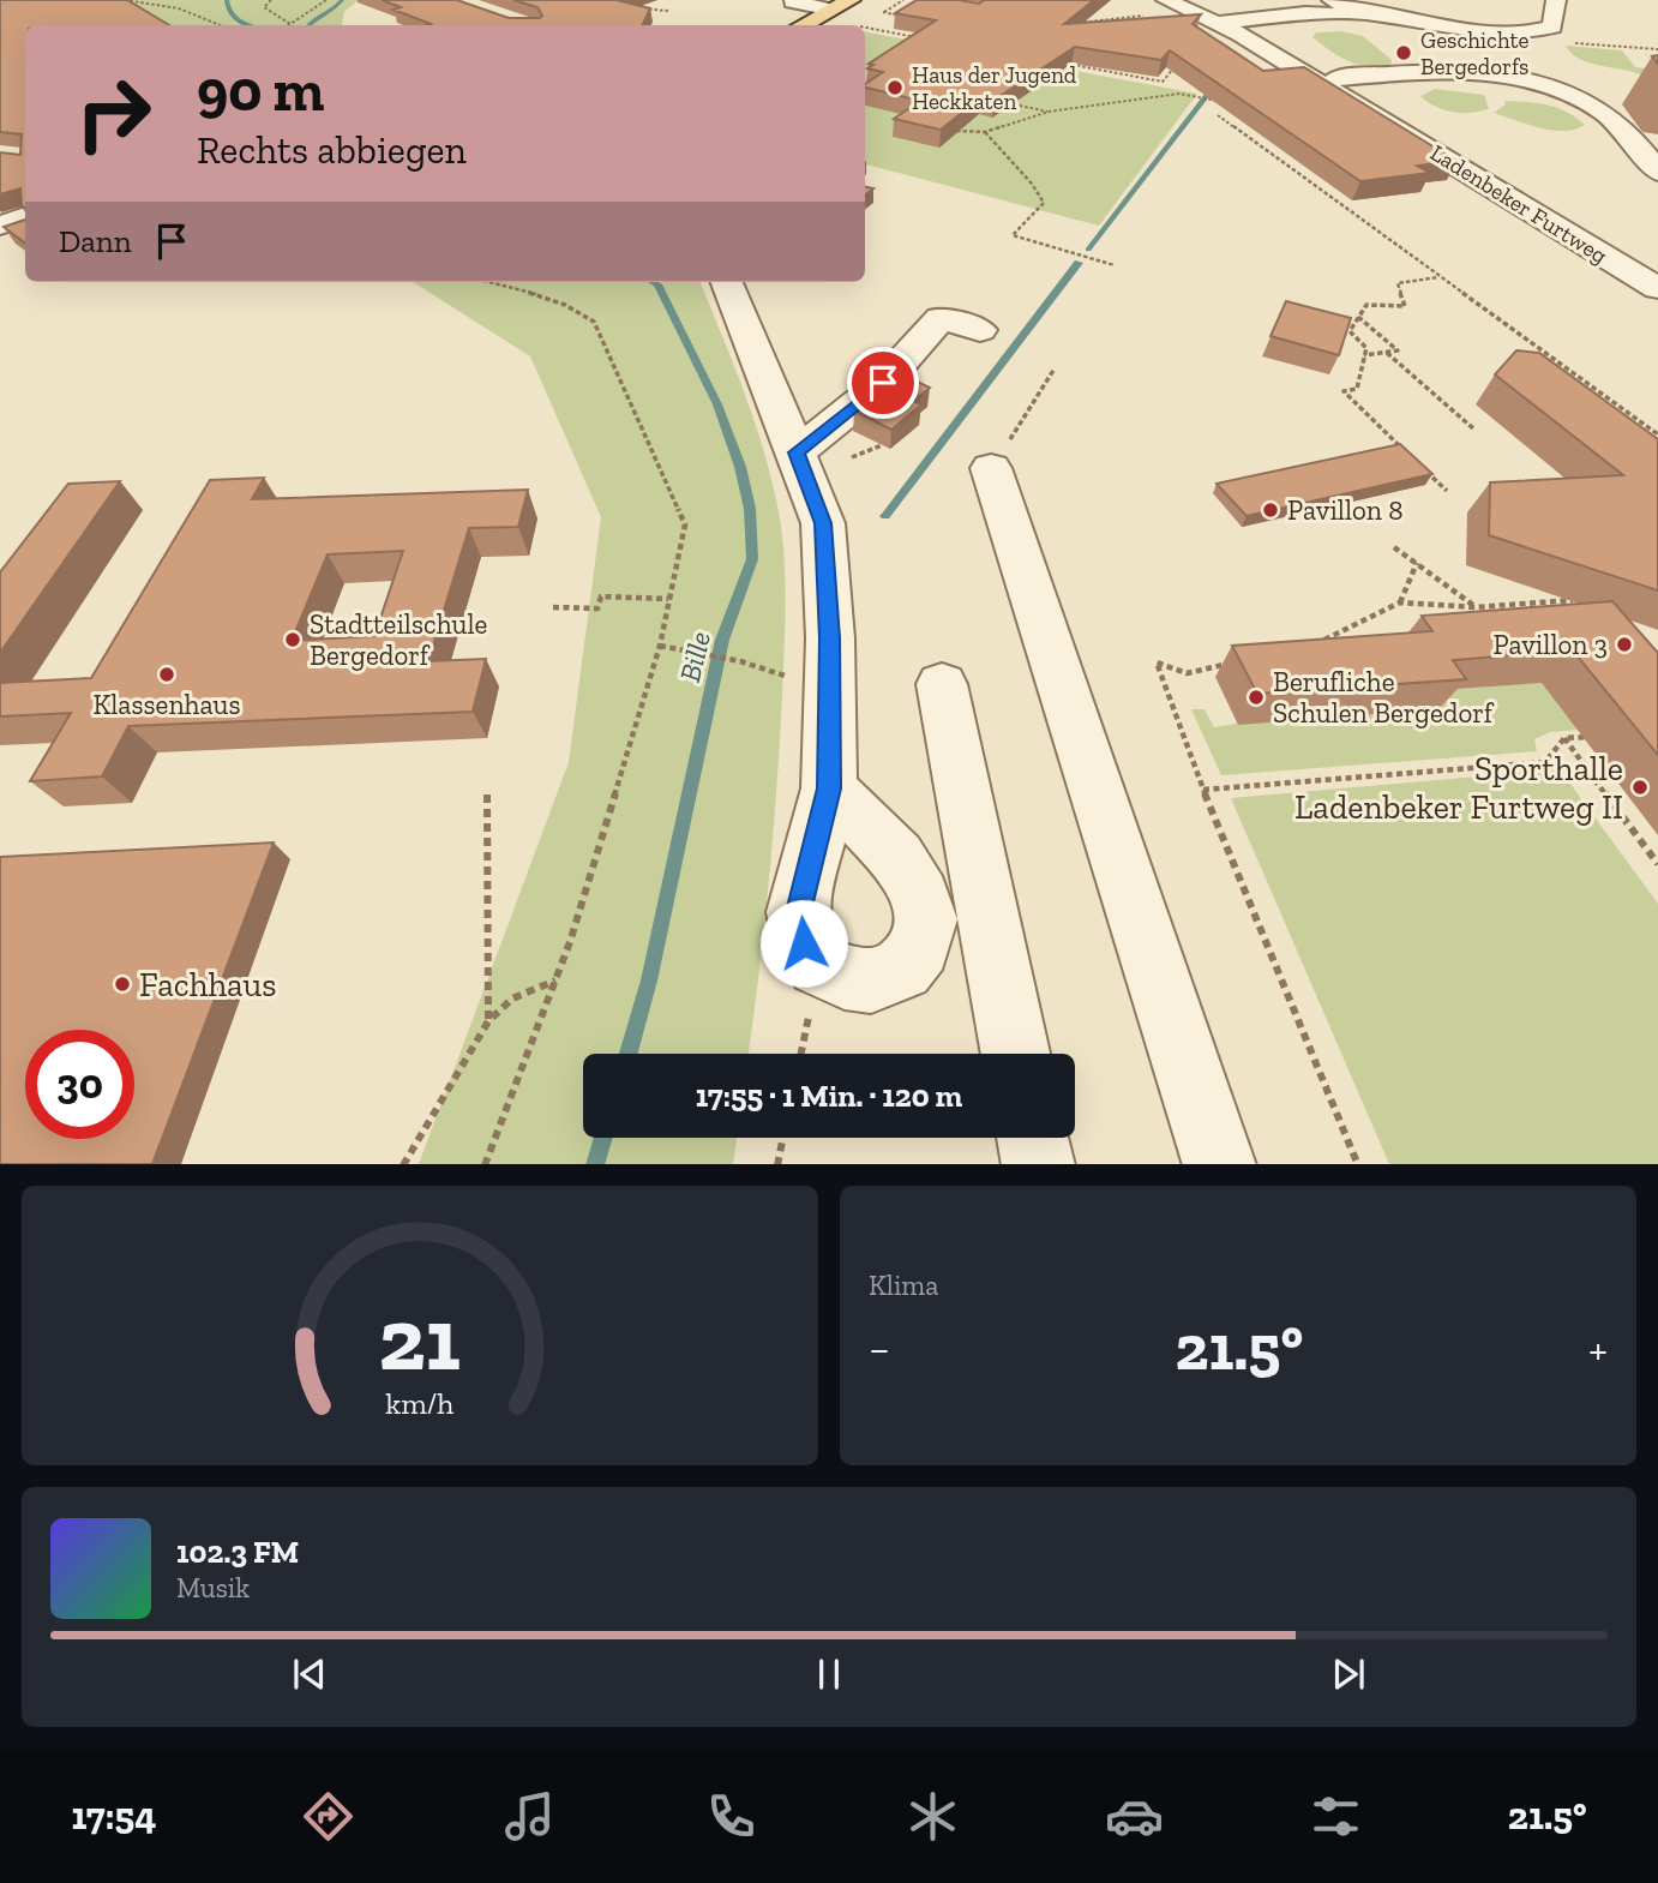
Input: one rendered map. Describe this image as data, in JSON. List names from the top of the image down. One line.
{"streets":{"street":["Ladenbeker Furtweg"]},"water":["Bille"],"places":["Geschichte Bergedorfs","Haus der Jugend Heckkaten","Pavillon 8","Stadtteilschule Bergedorf","Pavillon 3","Klassenhaus","Berufliche Schulen Bergedorf","Sporthalle Ladenbeker Furtweg II","Fachhaus"],"page":{"turn":["90 m","Rechts abbiegen"],"then":"Dann","limit":"30","trip":"17:55 · 1 Min. · 120 m","tile":"Klima","heat":["−","21.5°","+"],"song":["102.3 FM","Musik"],"tabs":["17:54","21.5°"],"gauge":["21","km/h"]}}
